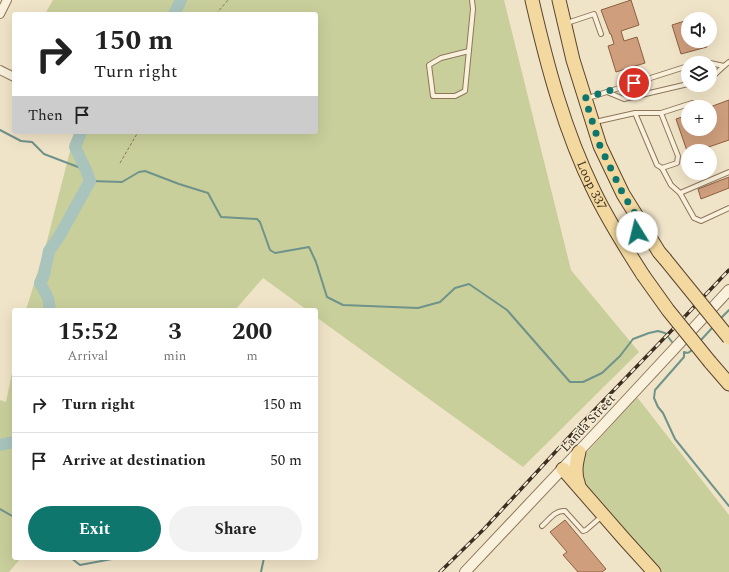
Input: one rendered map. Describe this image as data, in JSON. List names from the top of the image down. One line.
{"streets":{"main road":["Loop 337"],"street":["Landa Street"]},"page":{"map_buttons":["+","−"],"turn":["150 m","Turn right"],"then":"Then","eta":["15:52","Arrival","3","min","200","m"],"list":[{"name":"Turn right","value":"150 m"},{"name":"Arrive at destination","value":"50 m"}],"buttons":["Exit","Share"]}}
